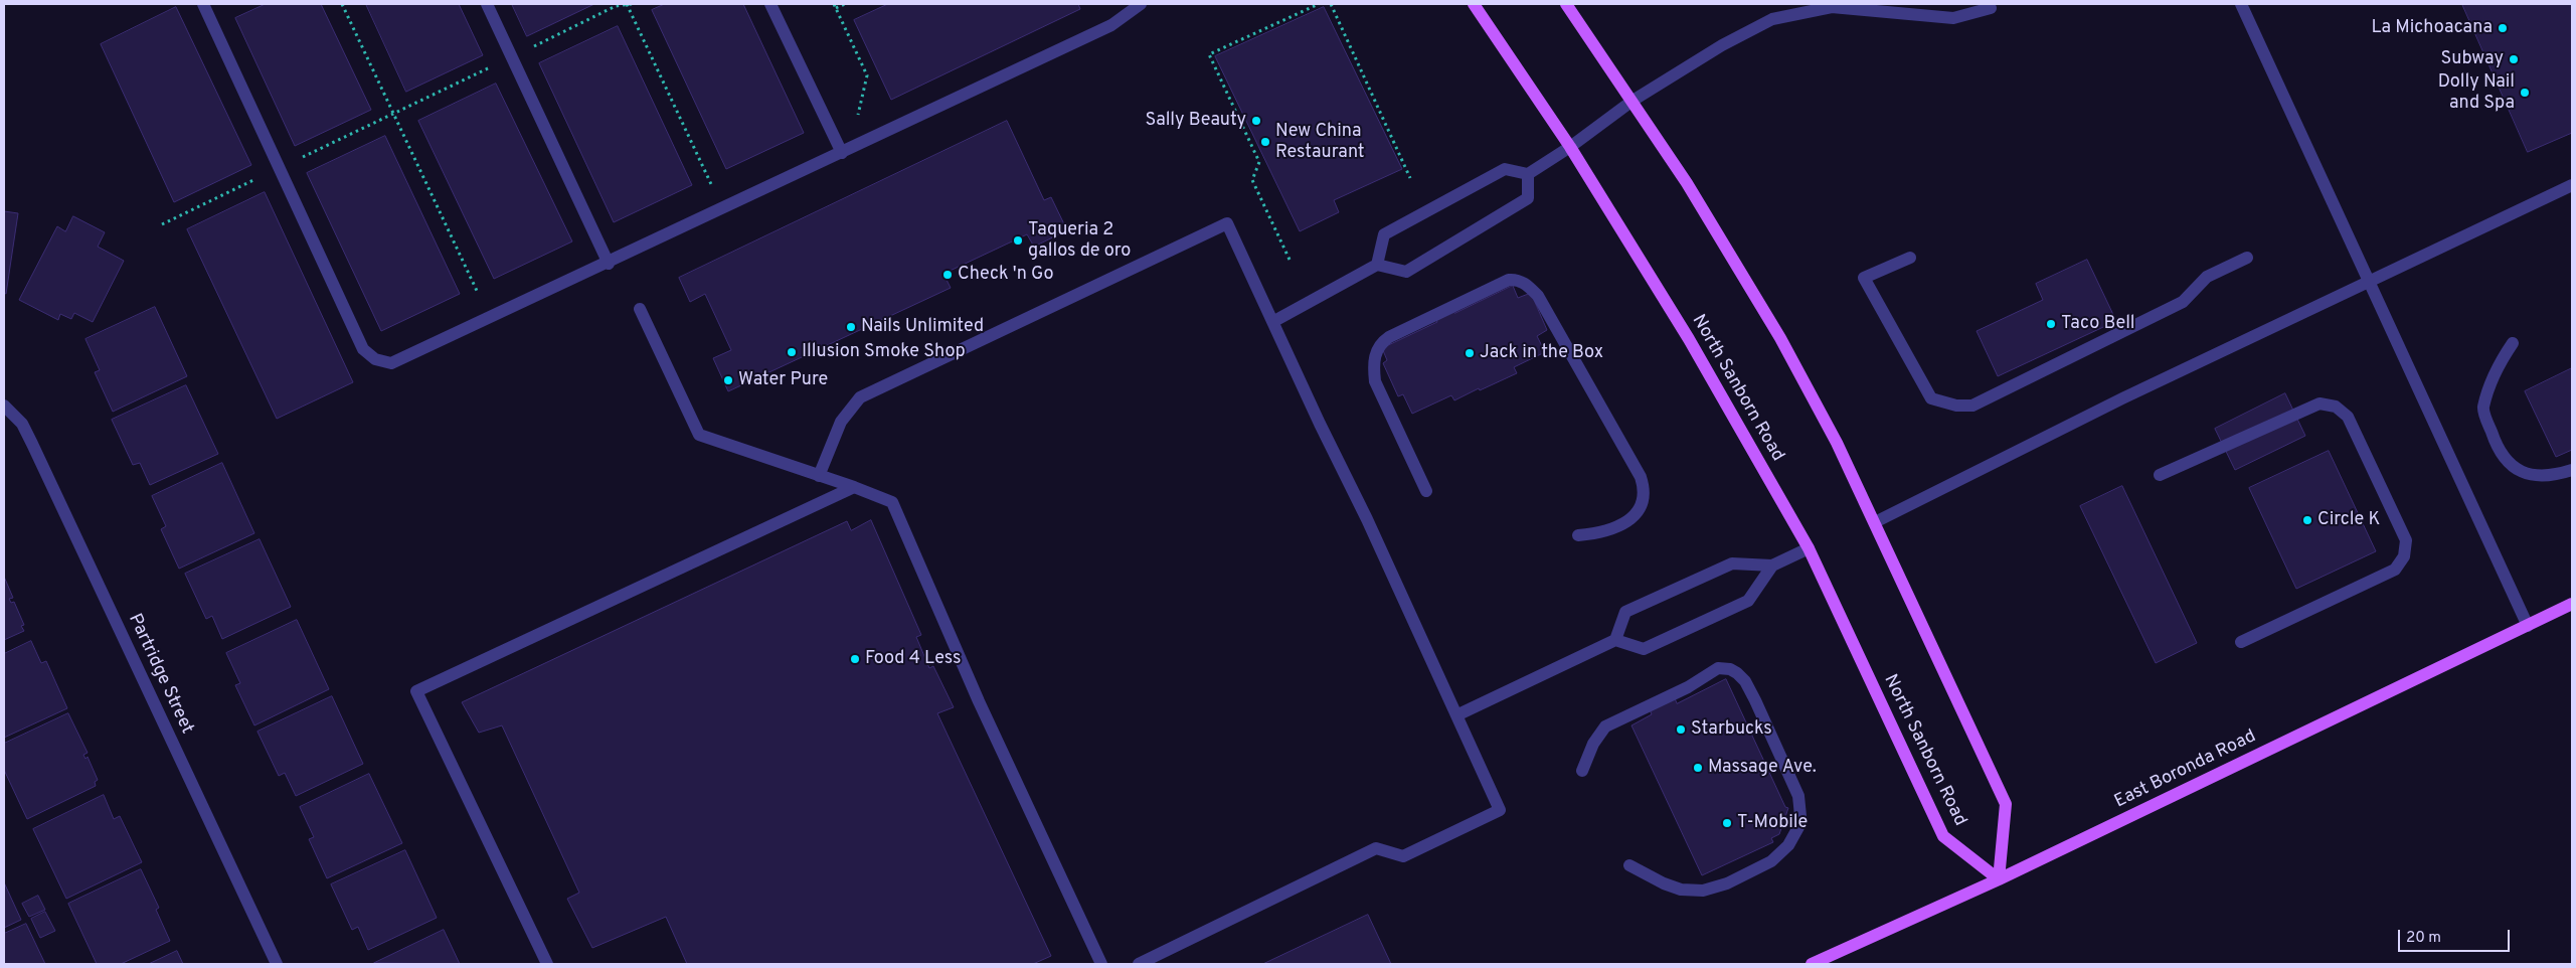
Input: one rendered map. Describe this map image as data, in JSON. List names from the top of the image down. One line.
{"streets":{"main road":["North Sanborn Road","East Boronda Road"],"street":["Partridge Street"]},"crossings":[["North Sanborn Road","East Boronda Road"]],"places":["La Michoacana","Subway","Dolly Nail and Spa","Sally Beauty","New China Restaurant","Taqueria 2 gallos de oro","Check 'n Go","Taco Bell","Nails Unlimited","Illusion Smoke Shop","Jack in the Box","Water Pure","Circle K","Food 4 Less","Starbucks","Massage Ave.","T-Mobile"],"scale_bar":"20 m"}
